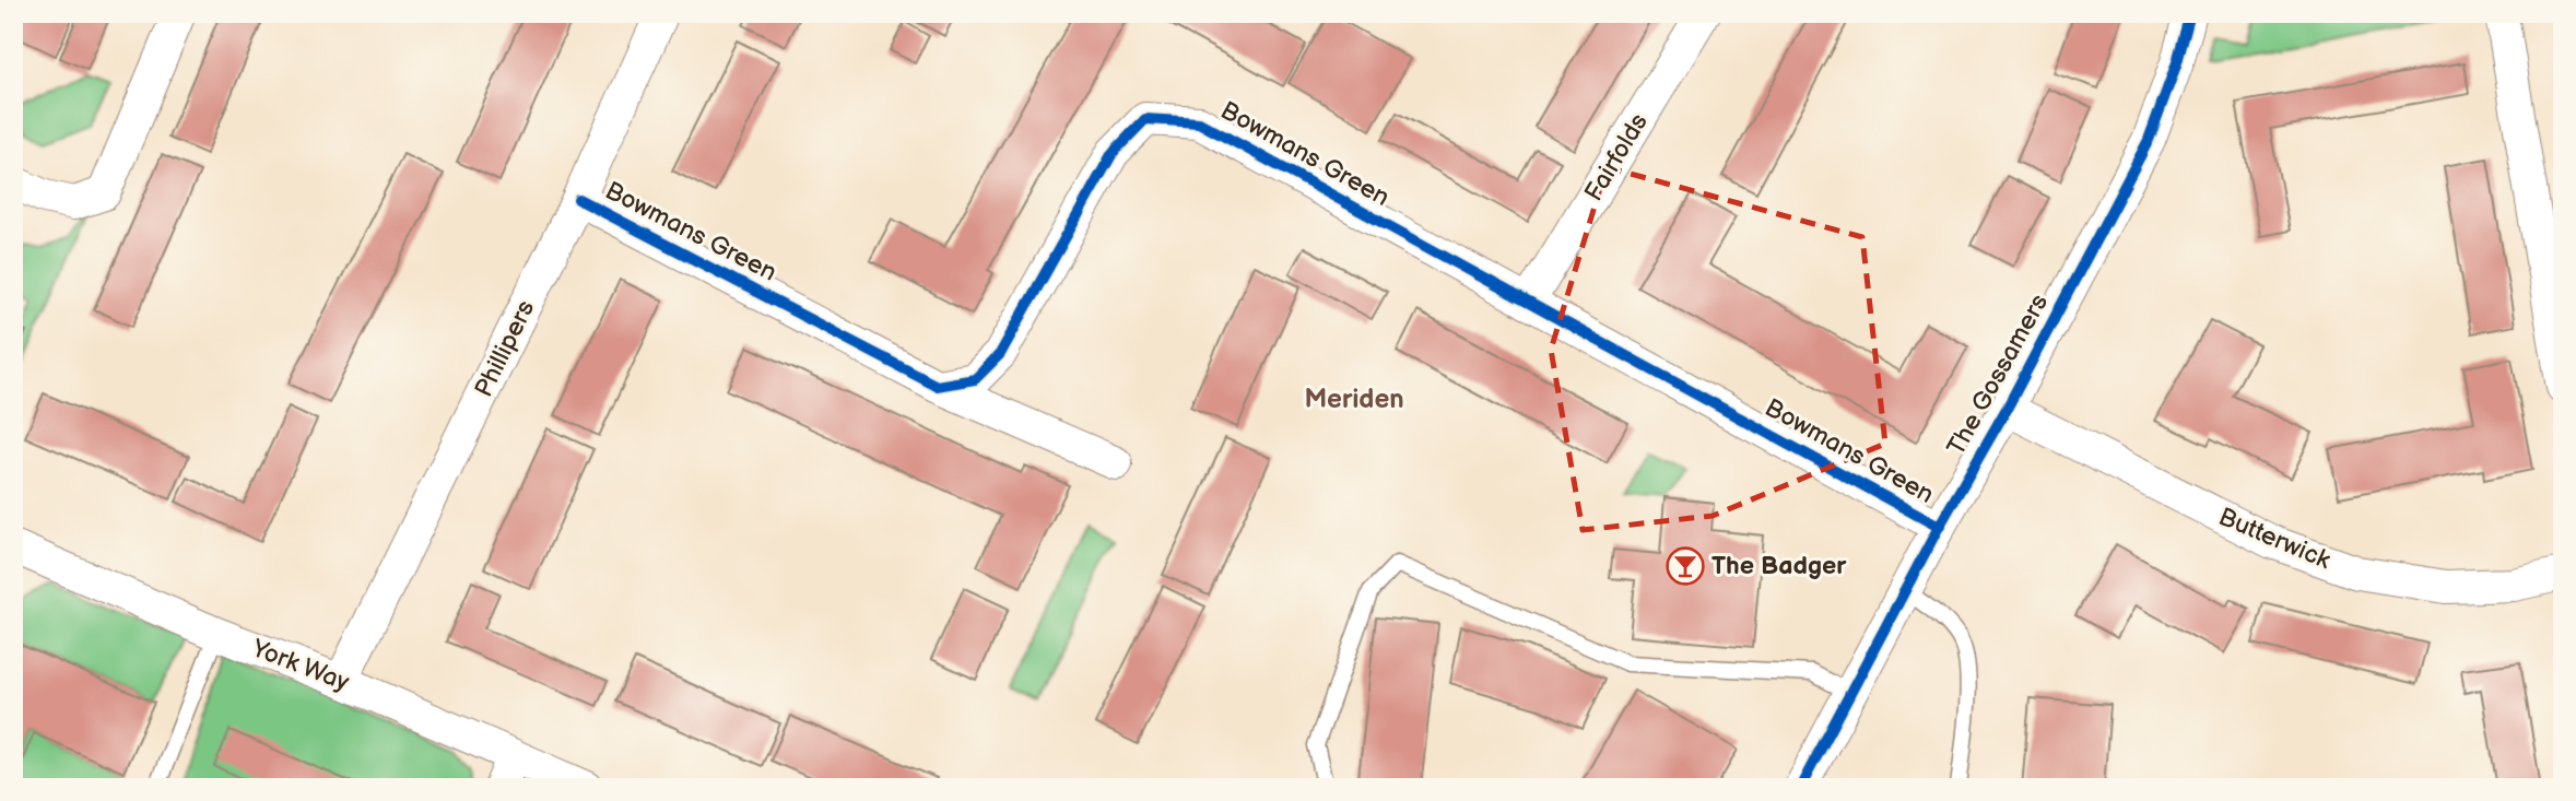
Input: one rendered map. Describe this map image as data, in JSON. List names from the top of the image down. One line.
{"streets":{"street":["Bowmans Green","Fairfolds","Phillipers","The Gossamers","Butterwick","York Way"]},"crossings":[["Bowmans Green","Fairfolds"],["Bowmans Green","Phillipers"],["Bowmans Green","The Gossamers"],["Phillipers","York Way"],["The Gossamers","Butterwick"]],"districts":["Meriden"],"places":{"bar":["The Badger"]}}
